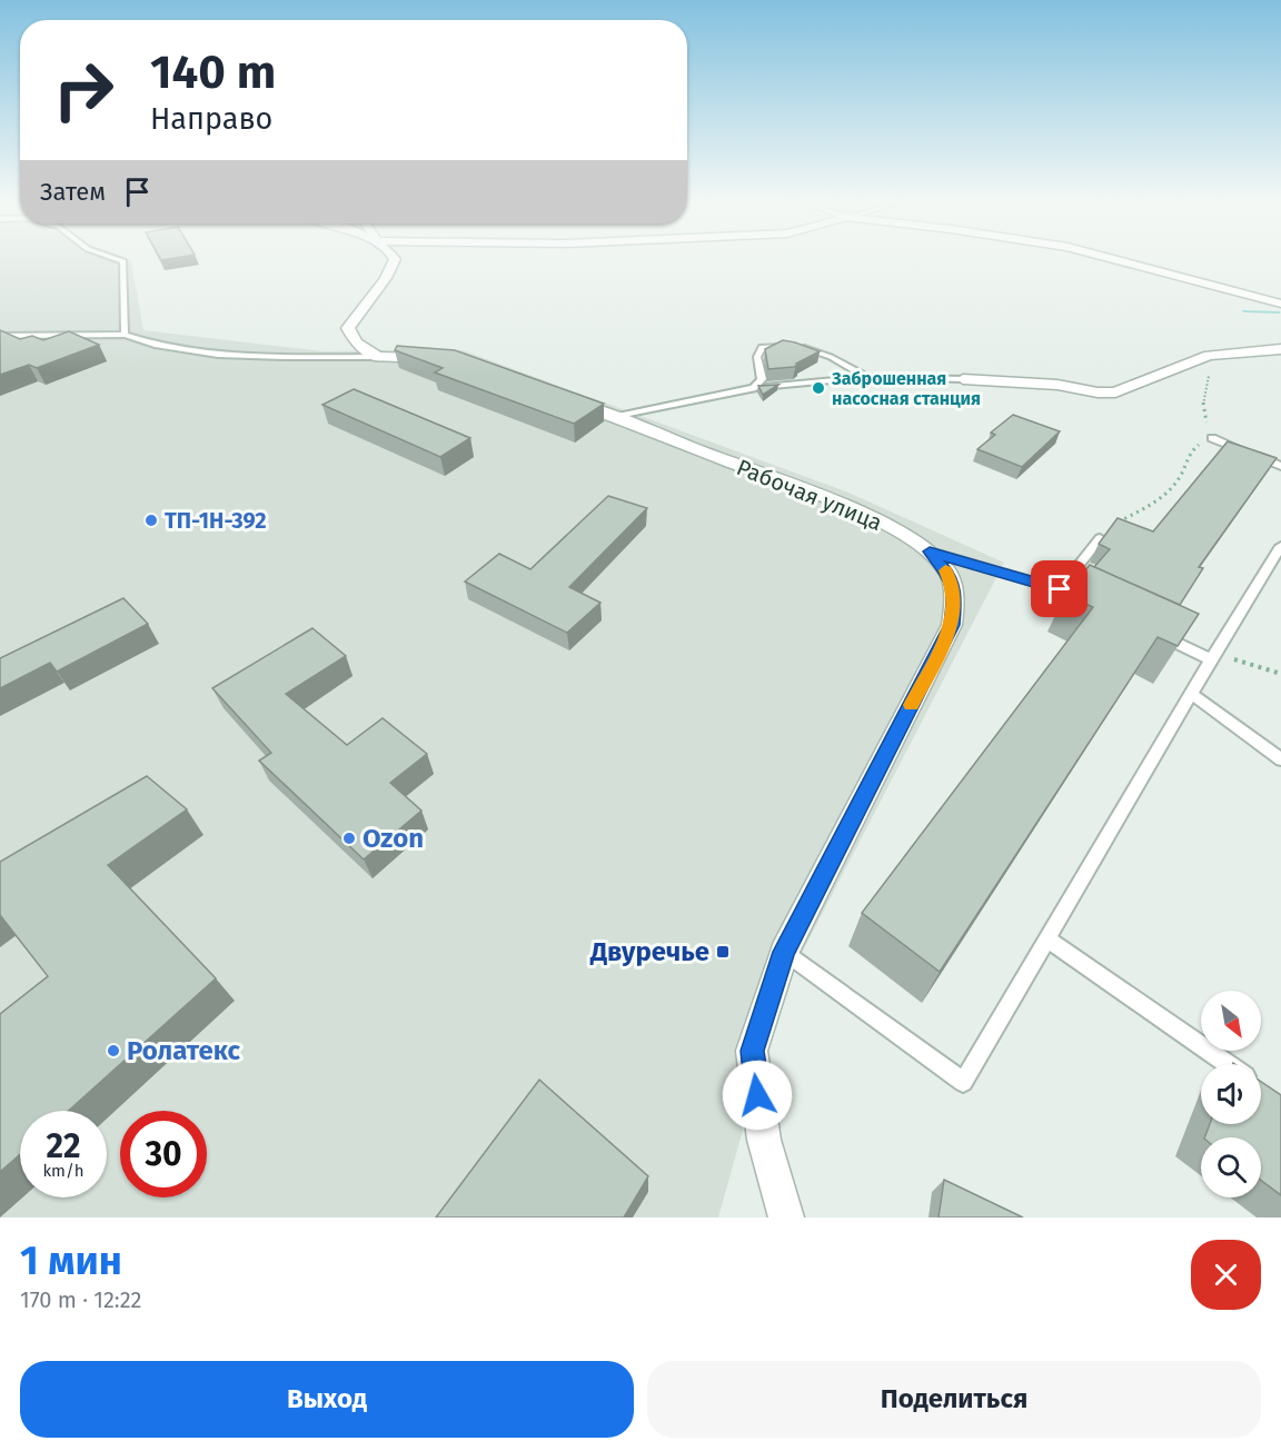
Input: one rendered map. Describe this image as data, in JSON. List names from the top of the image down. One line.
{"streets":{"street":["Рабочая улица"]},"places":{"other":["Заброшенная насосная станция","ТП-1Н-392","Ozon","Ролатекс"],"transit":["Двуречье"]},"north":"bottom right","page":{"turn":["140 m","Направо"],"then":"Затем","speed":"22 km/h","limit":"30","heading":["1 мин","170 m · 12:22"],"buttons":["Выход","Поделиться"]}}
